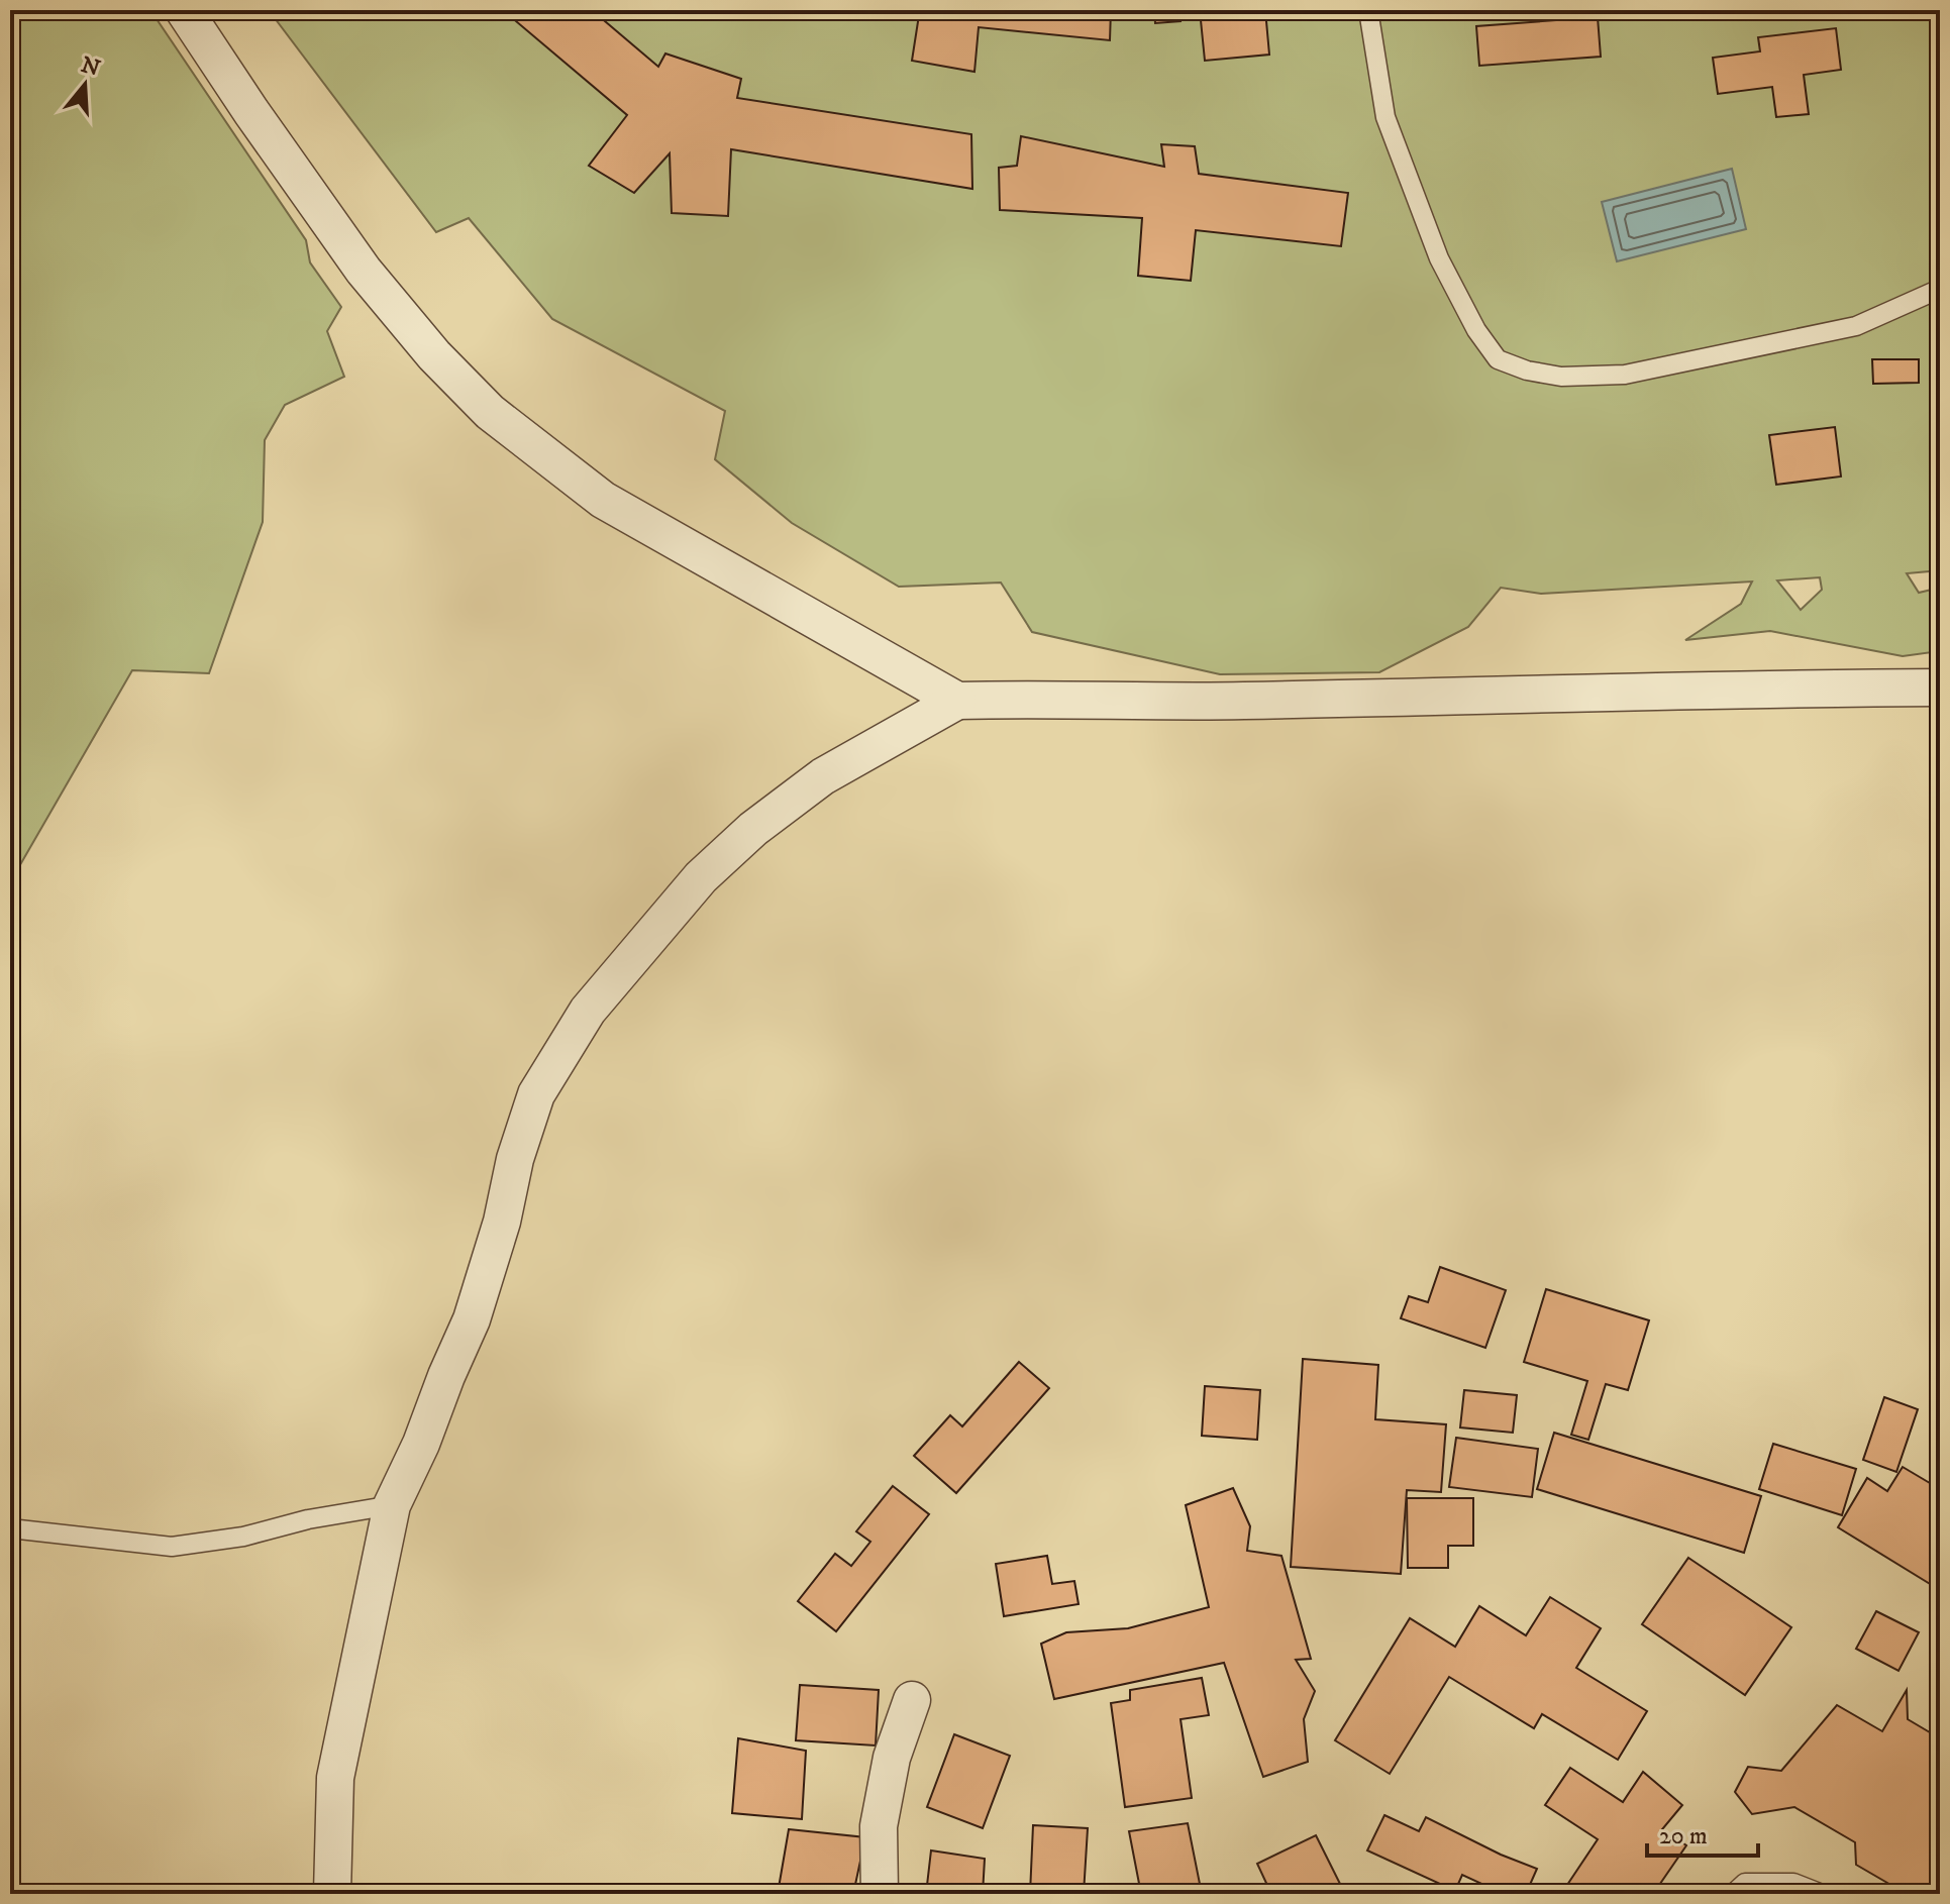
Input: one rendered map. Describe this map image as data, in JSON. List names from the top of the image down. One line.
{"scale_bar":"20 m","north":"top"}
